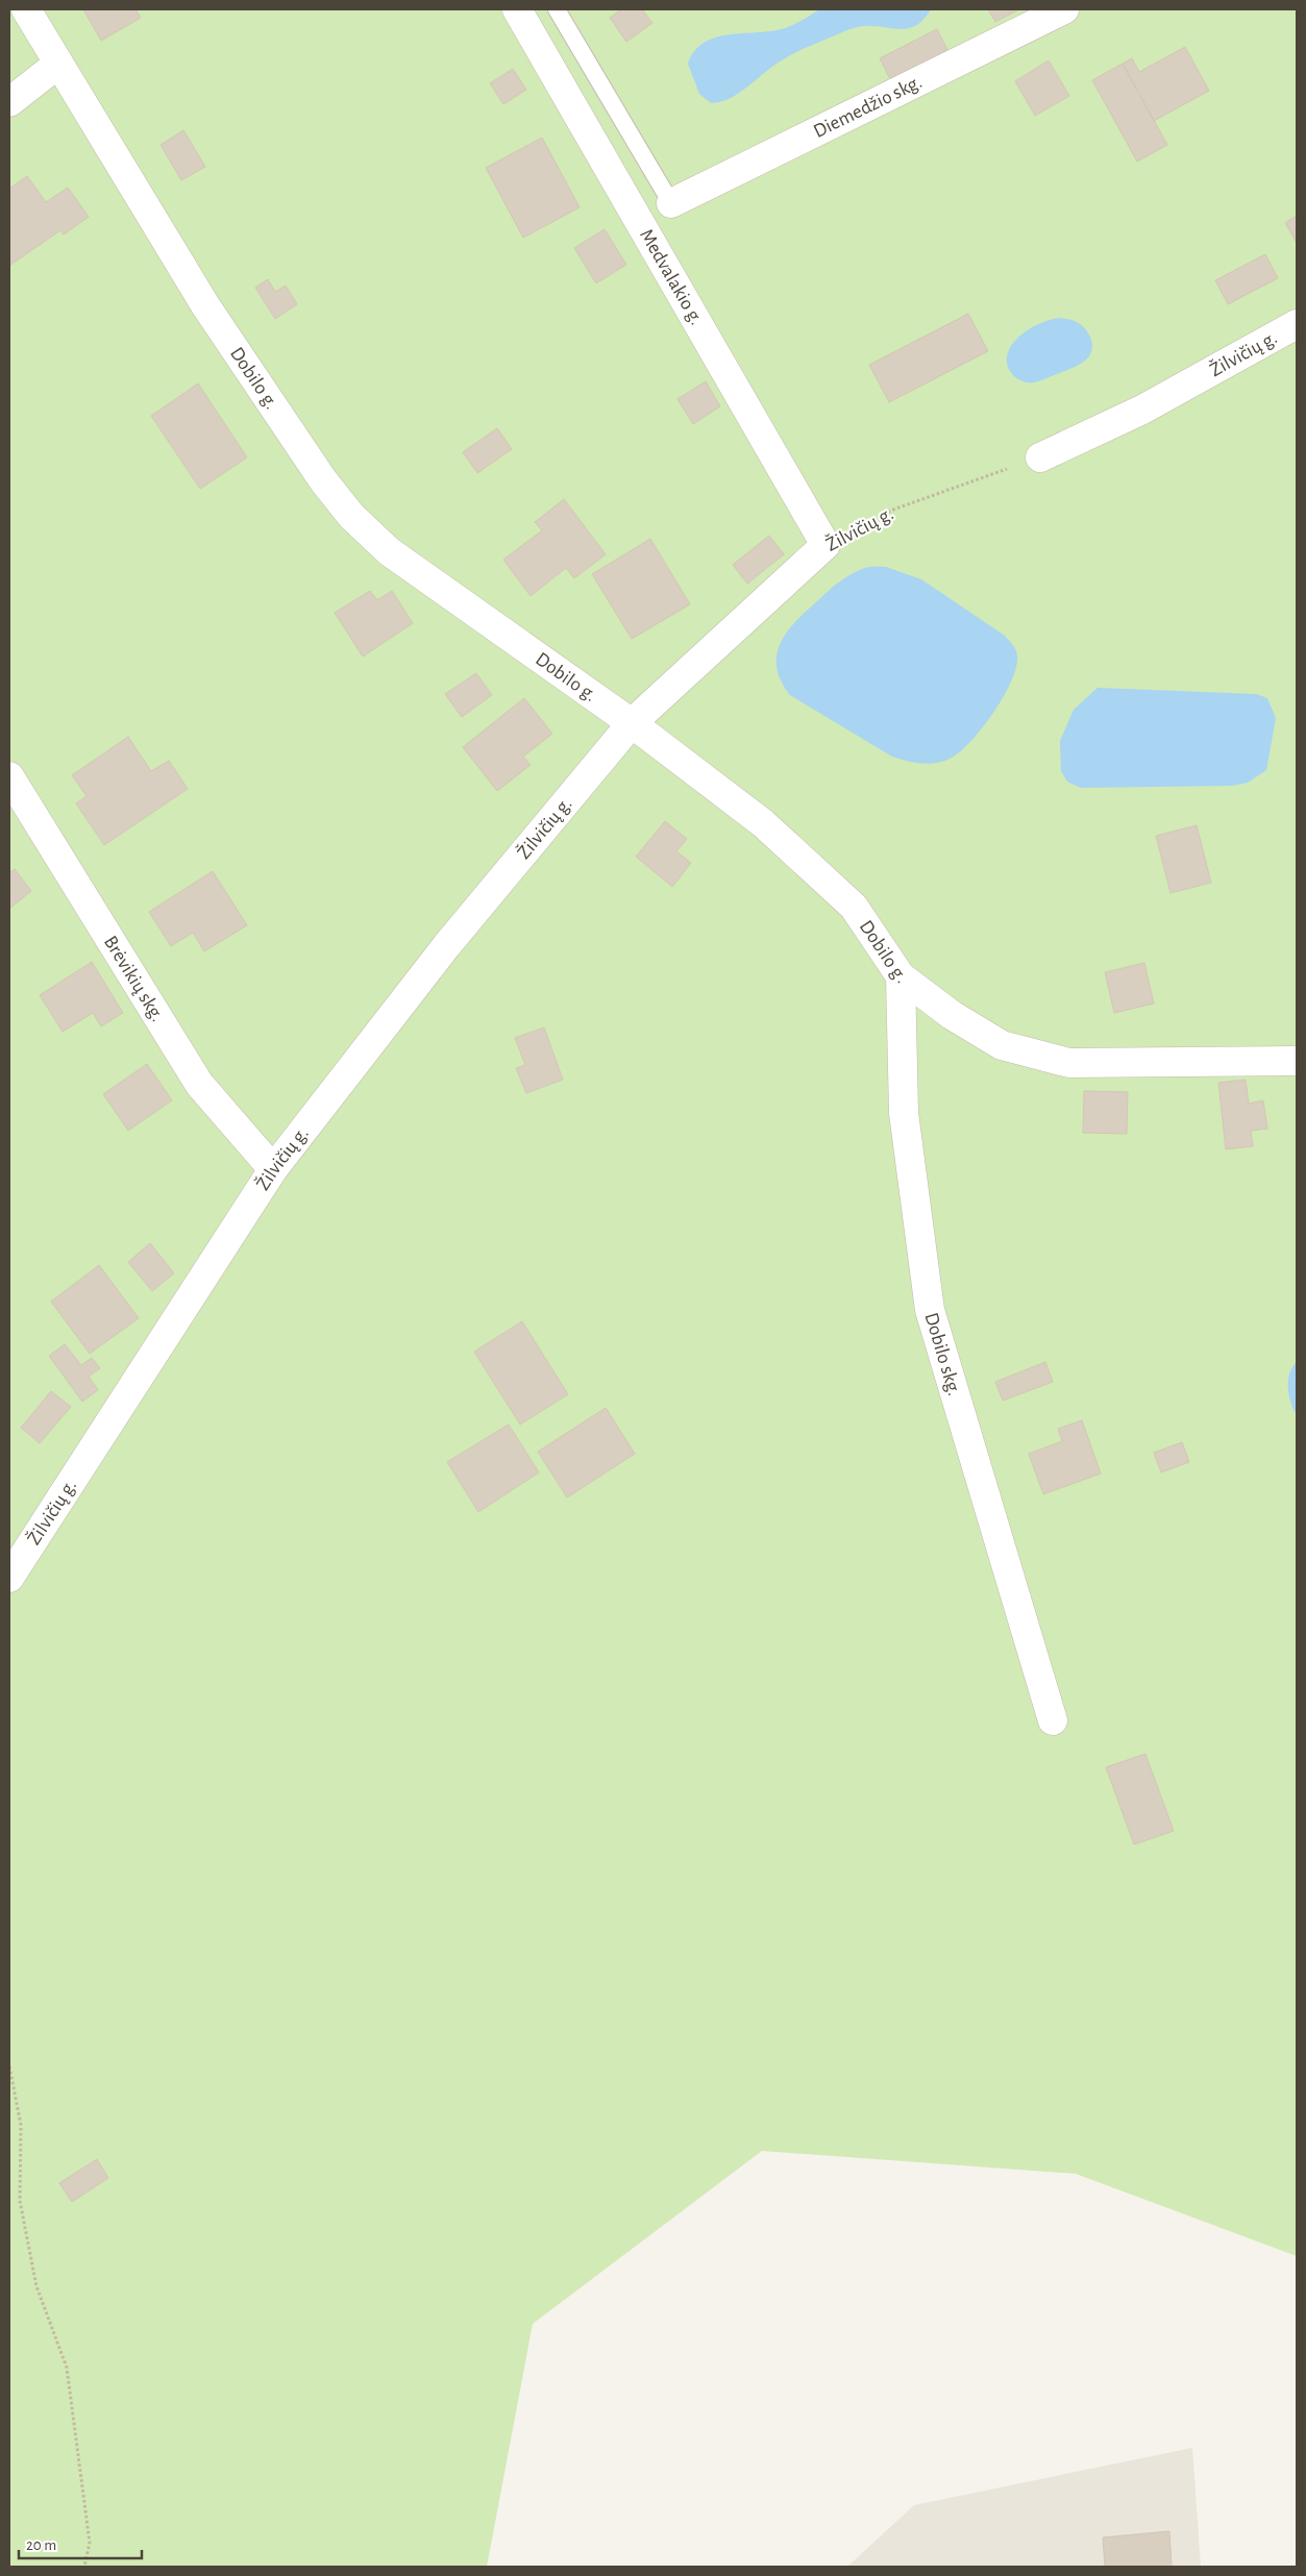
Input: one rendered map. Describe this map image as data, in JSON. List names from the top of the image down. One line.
{"streets":{"street":["Diemedžio skg.","Medvalakio g.","Žilvičių g.","Dobilo g.","Brėvikių skg.","Dobilo skg."]},"crossings":[["Medvalakio g.","Žilvičių g."],["Žilvičių g.","Dobilo g."],["Žilvičių g.","Brėvikių skg."],["Dobilo g.","Dobilo skg."]],"scale_bar":"20 m"}
